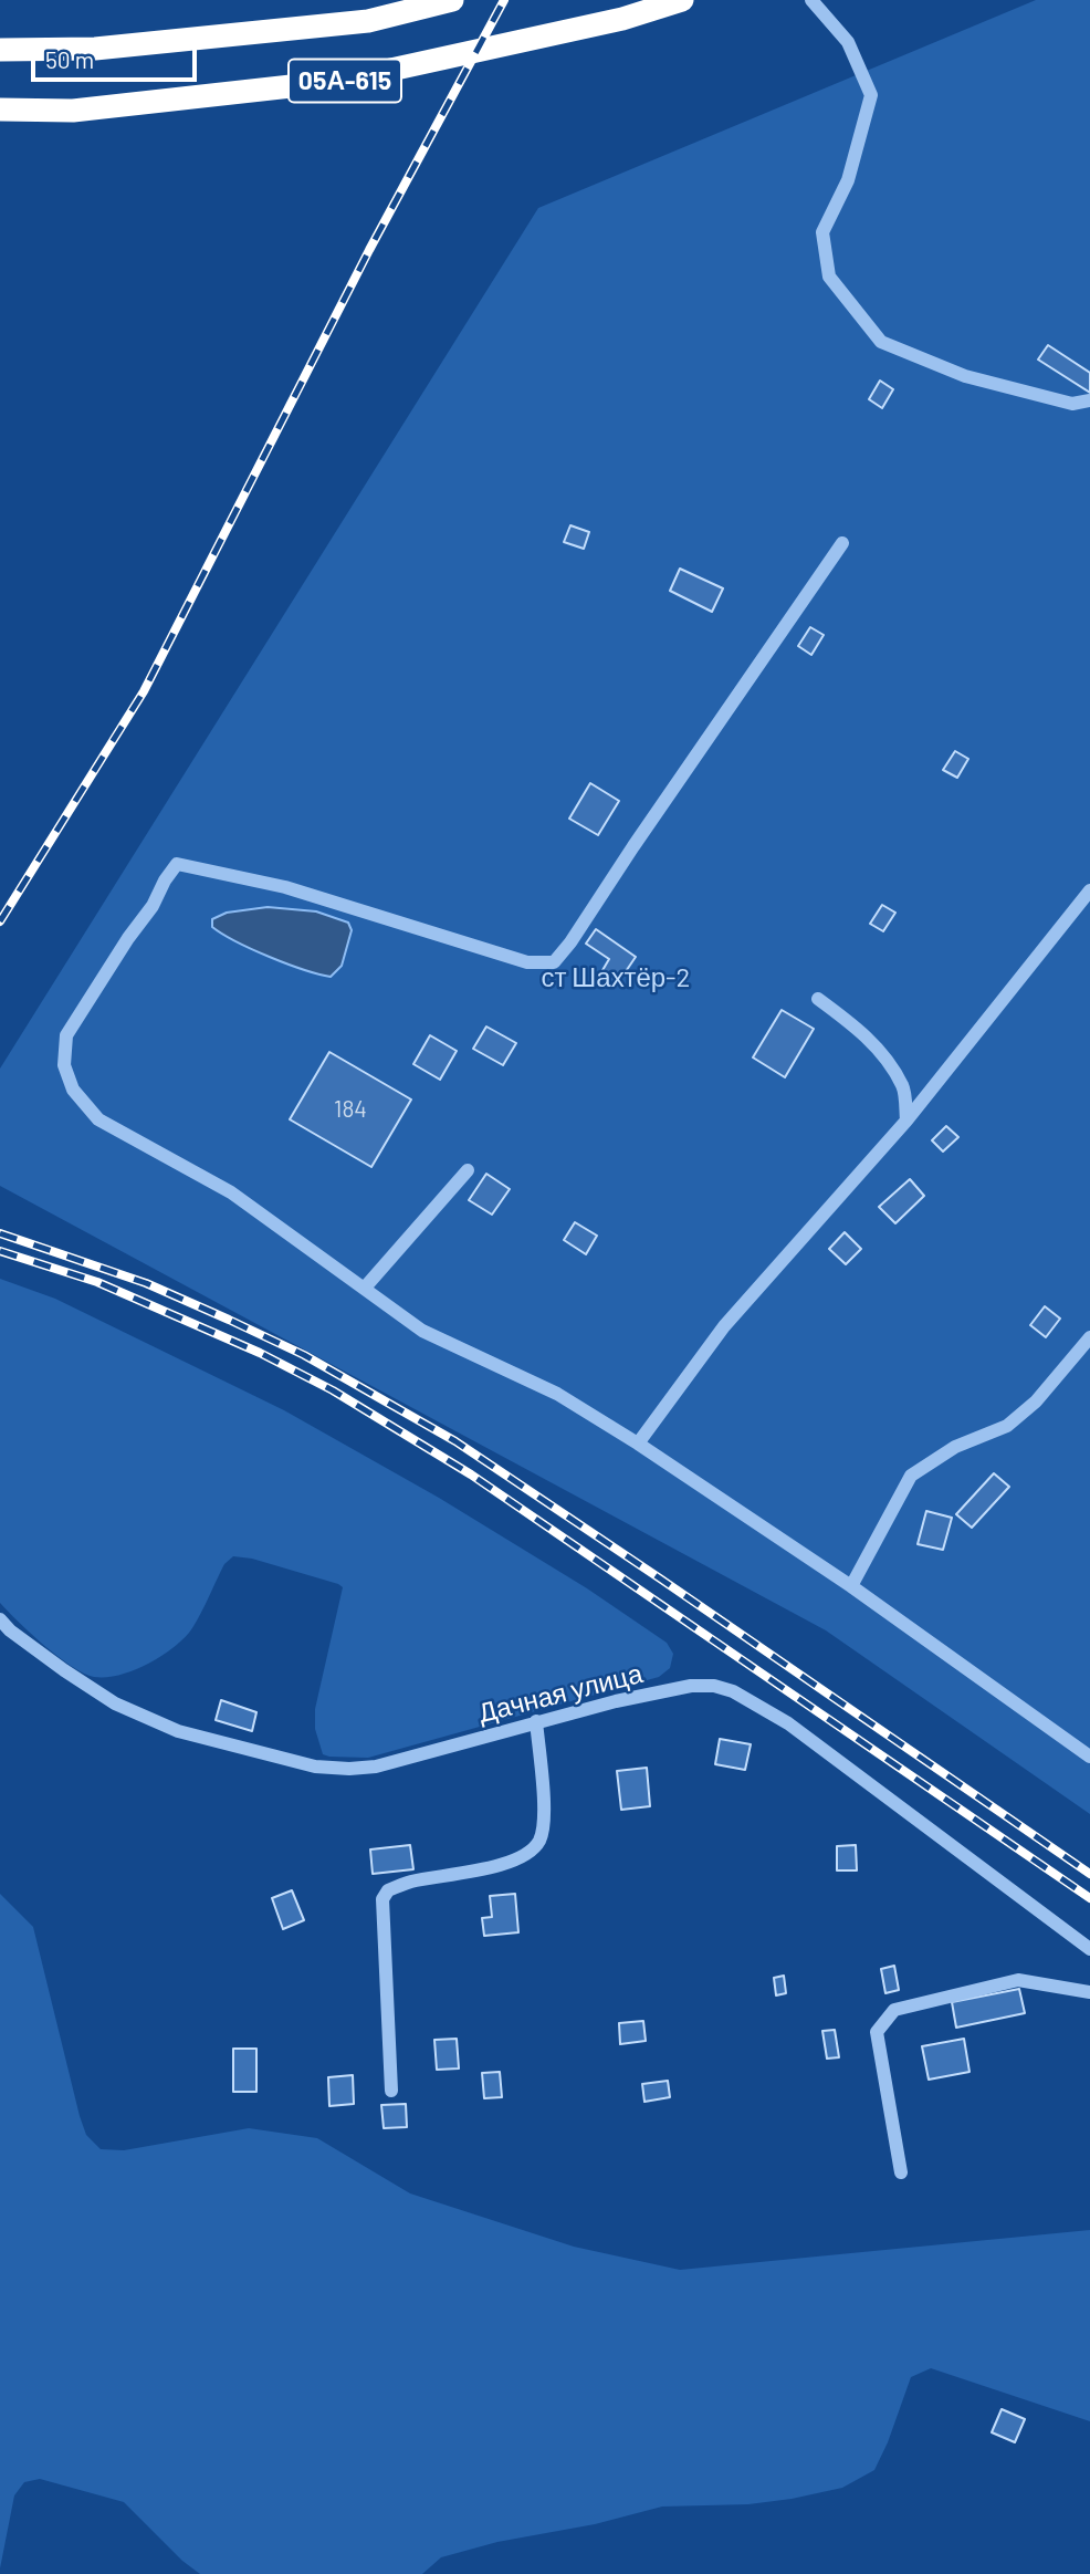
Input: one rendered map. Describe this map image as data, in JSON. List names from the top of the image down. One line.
{"streets":{"highway":["05А-615"],"street":["Дачная улица"]},"parks":["ст Шахтёр-2"],"house_numbers":["184"],"scale_bar":"50 m"}
